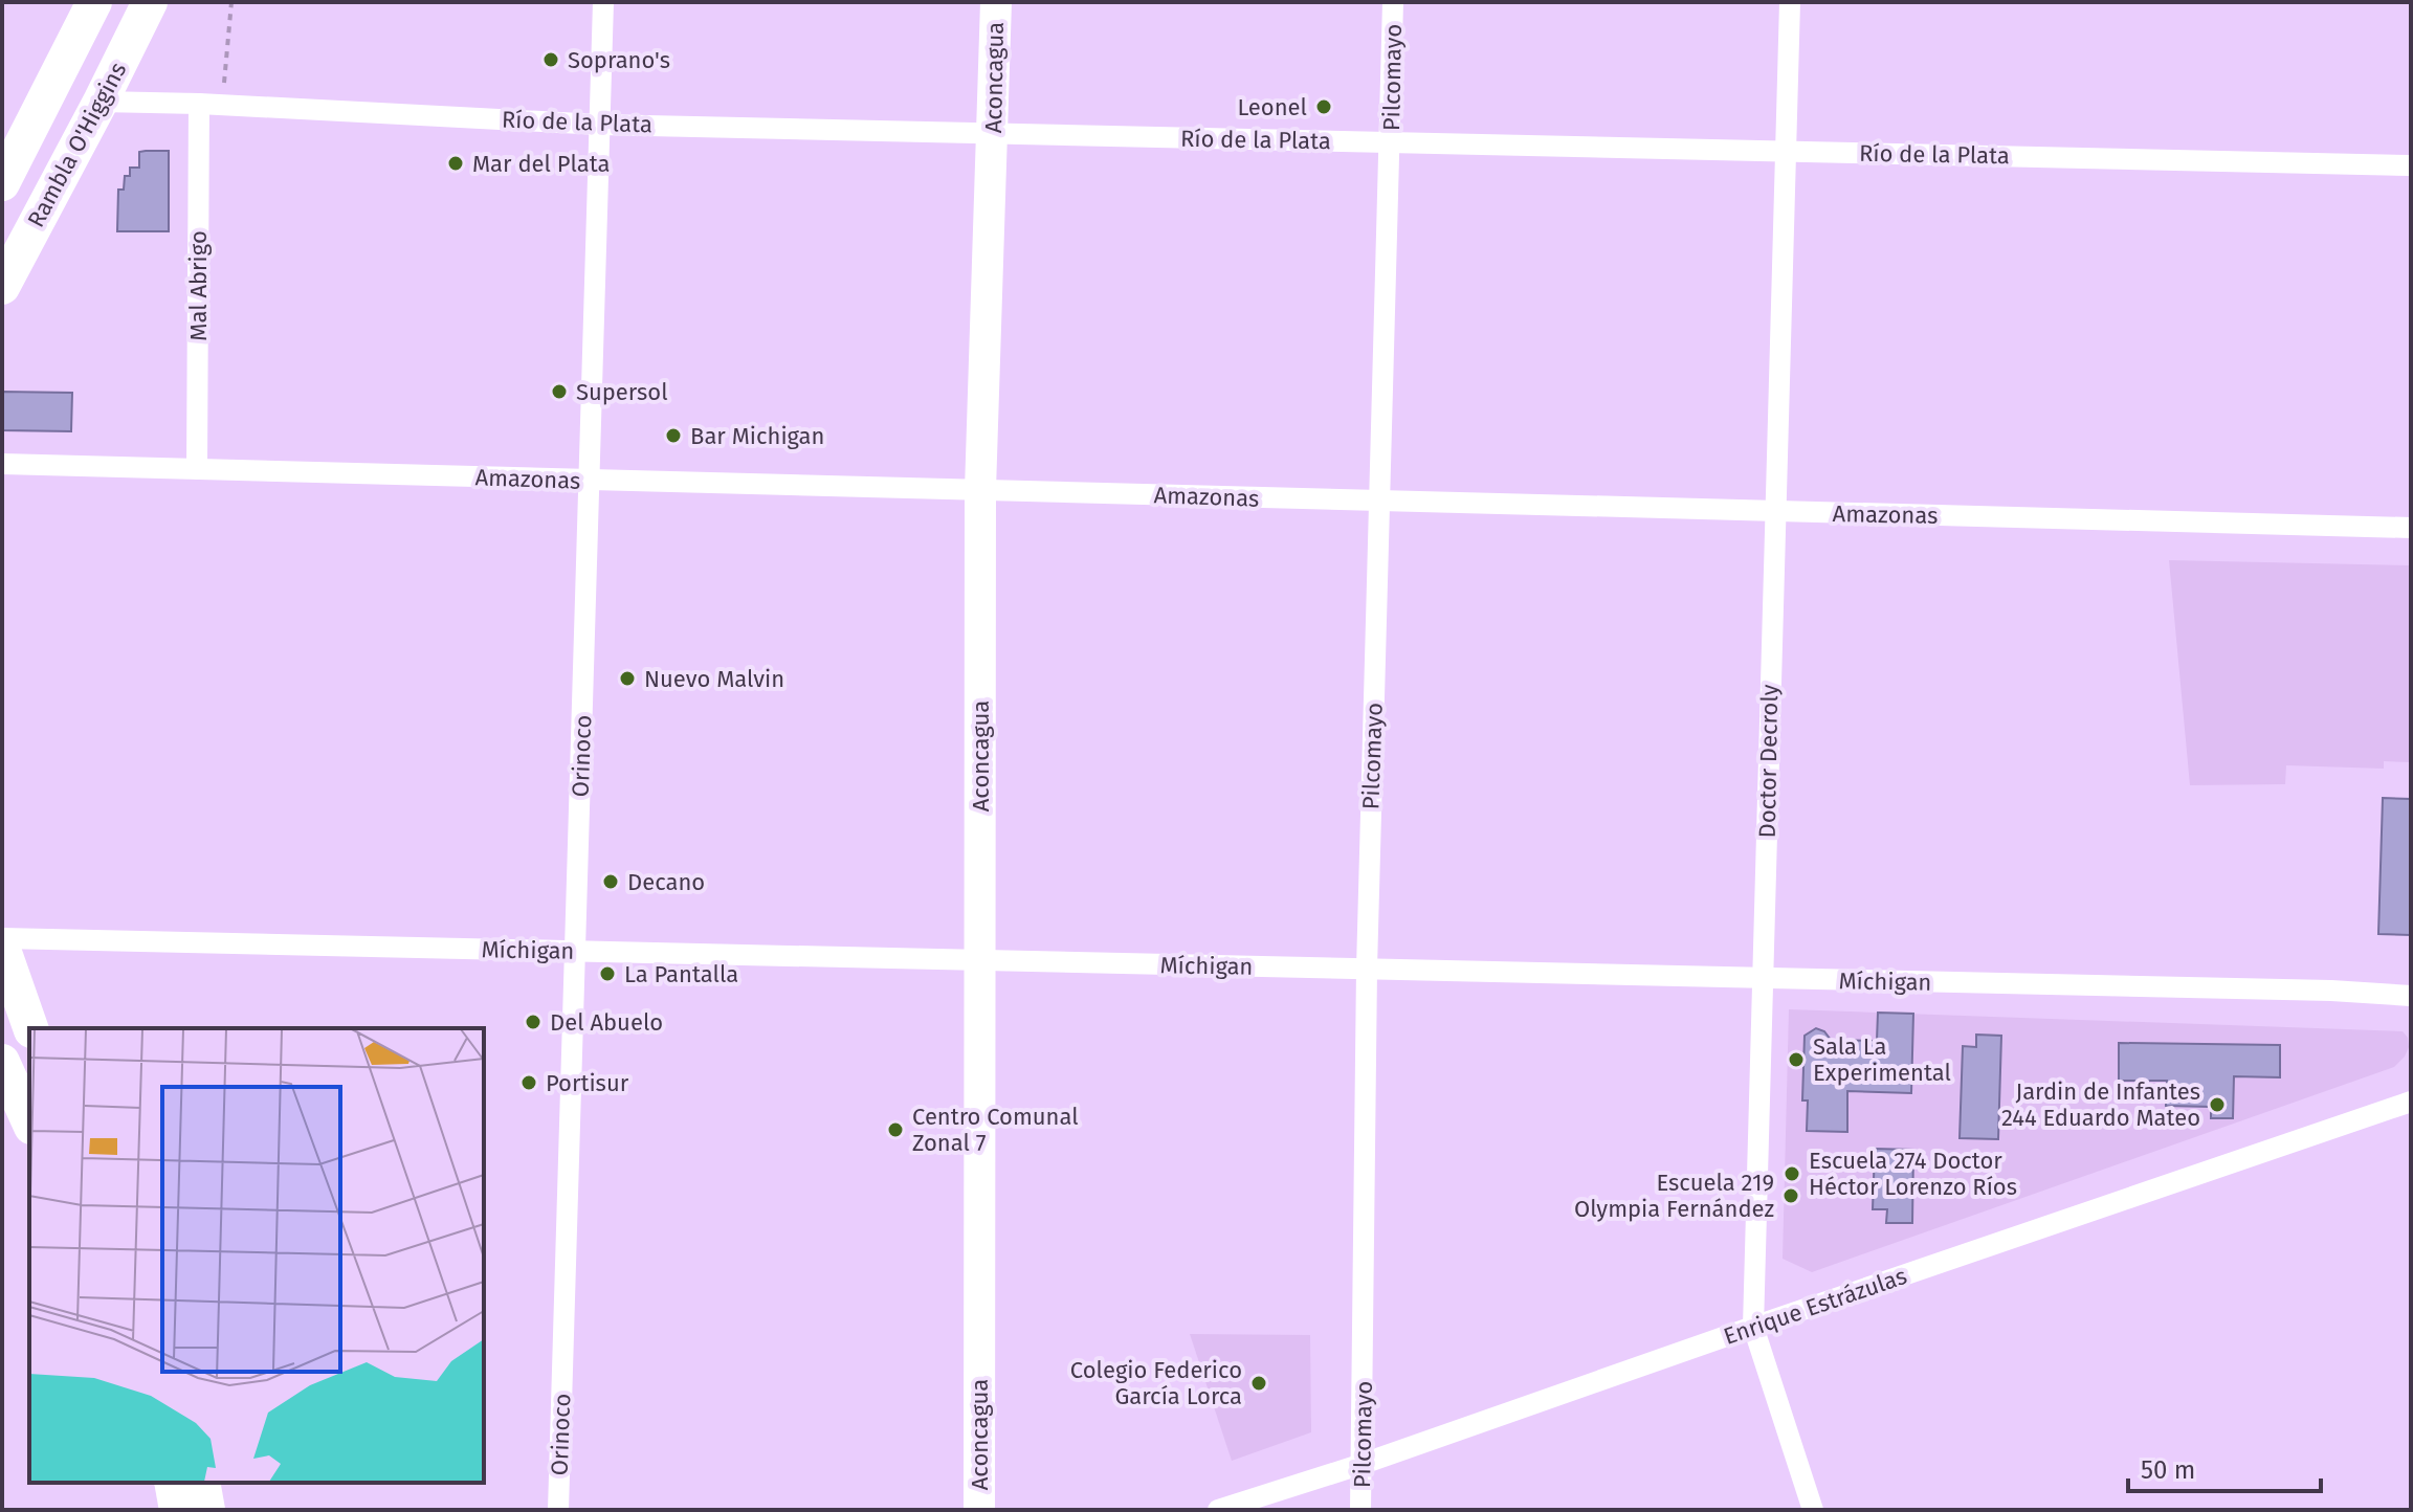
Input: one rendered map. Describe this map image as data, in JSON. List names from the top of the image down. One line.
{"streets":{"main road":["Rambla O'Higgins"],"street":["Aconcagua","Pilcomayo","Río de la Plata","Mal Abrigo","Amazonas","Orinoco","Doctor Decroly","Míchigan","Enrique Estrázulas"]},"crossings":[["Aconcagua","Río de la Plata"],["Aconcagua","Amazonas"],["Aconcagua","Míchigan"],["Pilcomayo","Río de la Plata"],["Pilcomayo","Amazonas"],["Pilcomayo","Míchigan"],["Pilcomayo","Enrique Estrázulas"],["Río de la Plata","Rambla O'Higgins"],["Río de la Plata","Mal Abrigo"],["Río de la Plata","Orinoco"],["Río de la Plata","Doctor Decroly"],["Mal Abrigo","Amazonas"],["Amazonas","Orinoco"],["Amazonas","Doctor Decroly"],["Orinoco","Míchigan"],["Doctor Decroly","Míchigan"],["Doctor Decroly","Enrique Estrázulas"]],"places":["Soprano's","Leonel","Mar del Plata","Supersol","Bar Michigan","Nuevo Malvin","Decano","La Pantalla","Del Abuelo","Sala La Experimental","Portisur","Jardin de Infantes 244 Eduardo Mateo","Centro Comunal Zonal 7","Escuela 274 Doctor Héctor Lorenzo Ríos","Escuela 219 Olympia Fernández","Colegio Federico García Lorca"],"scale_bar":"50 m"}
